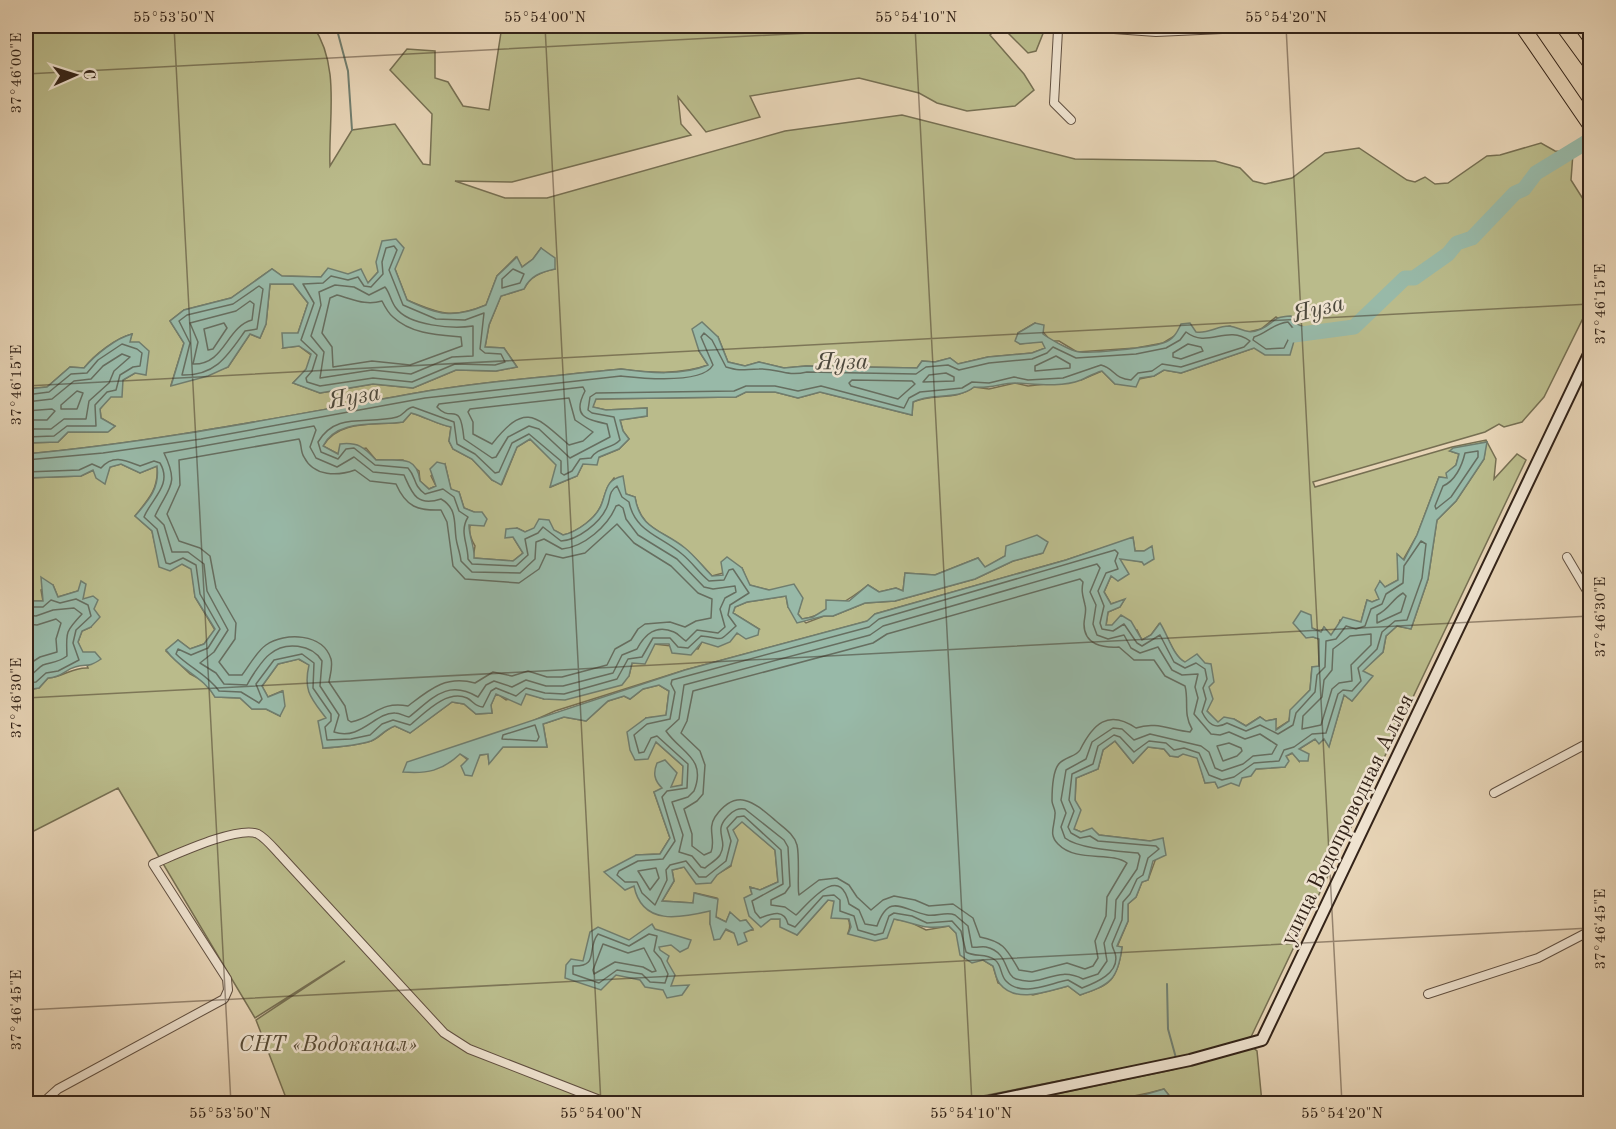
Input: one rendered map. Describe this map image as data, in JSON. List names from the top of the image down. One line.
{"streets":{"street":["улица Водопроводная Аллея"]},"water":["Яуза"],"parks":["СНТ «Водоканал»"],"north":"right","coordinates":["55°53'50\"N","55°54'00\"N","55°54'10\"N","55°54'20\"N","37°46'00\"E","37°46'15\"E","37°46'30\"E","37°46'45\"E"]}
